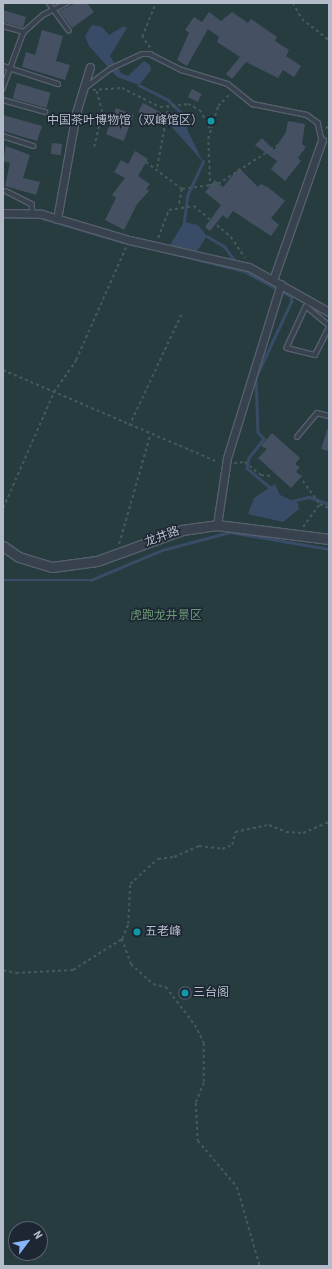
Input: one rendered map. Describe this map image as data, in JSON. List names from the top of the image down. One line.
{"streets":{"street":["龙井路"]},"parks":["虎跑龙井景区"],"places":["中国茶叶博物馆（双峰馆区）","五老峰","三台阁"],"north":"top right"}
